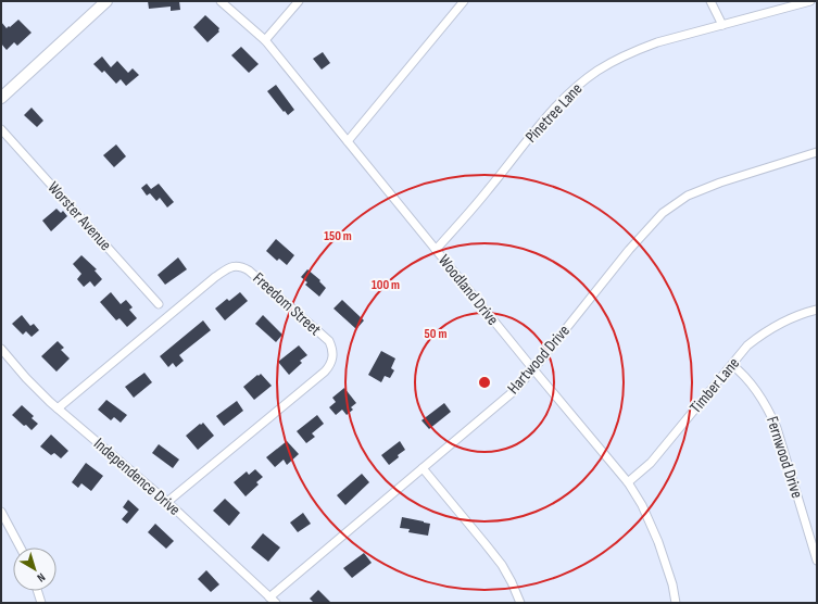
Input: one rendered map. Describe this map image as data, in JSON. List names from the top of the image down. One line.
{"streets":{"street":["Pinetree Lane","Worster Avenue","Woodland Drive","Freedom Street","Hartwood Drive","Timber Lane","Fernwood Drive","Independence Drive"]},"crossings":[["Pinetree Lane","Woodland Drive"],["Woodland Drive","Hartwood Drive"],["Woodland Drive","Timber Lane"],["Freedom Street","Independence Drive"],["Hartwood Drive","Independence Drive"],["Timber Lane","Fernwood Drive"]],"north":"bottom right","rings":["150 m","100 m","50 m"]}
